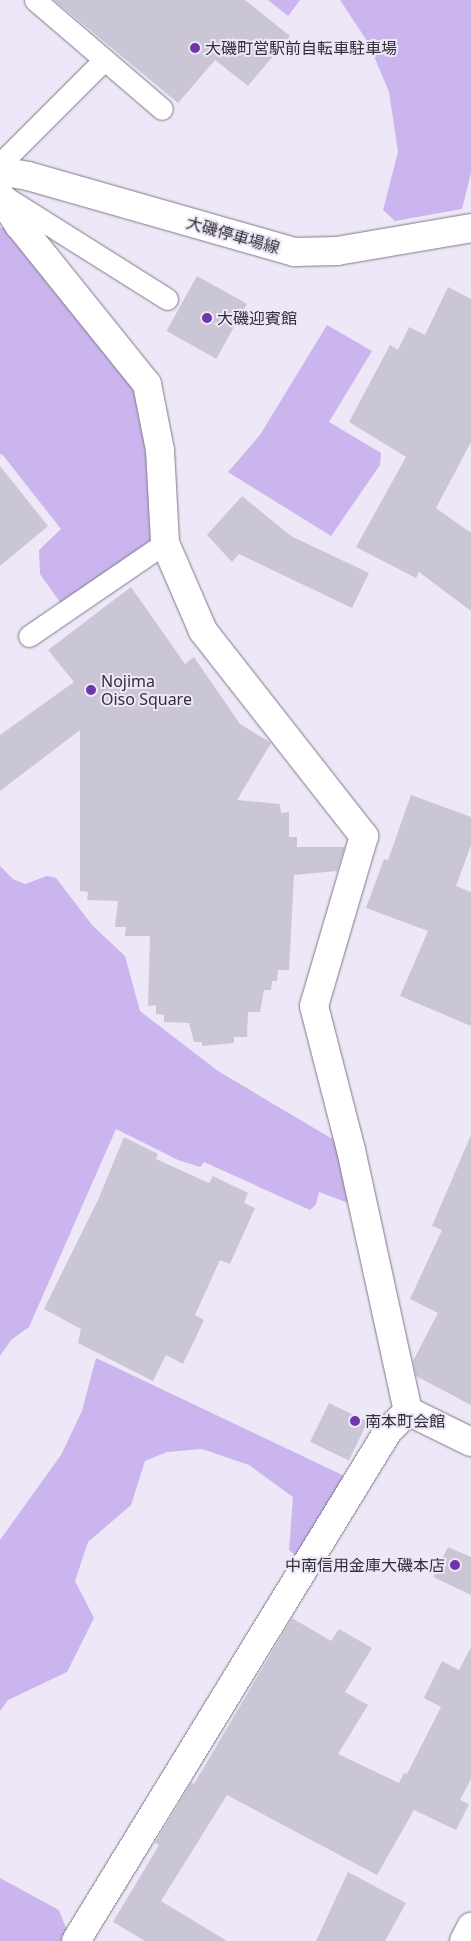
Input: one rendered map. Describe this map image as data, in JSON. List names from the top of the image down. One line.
{"streets":{"main road":["大磯停車場線"]},"places":["大磯町営駅前自転車駐車場","大磯迎賓館","Nojima Oiso Square","南本町会館","中南信用金庫大磯本店"]}
